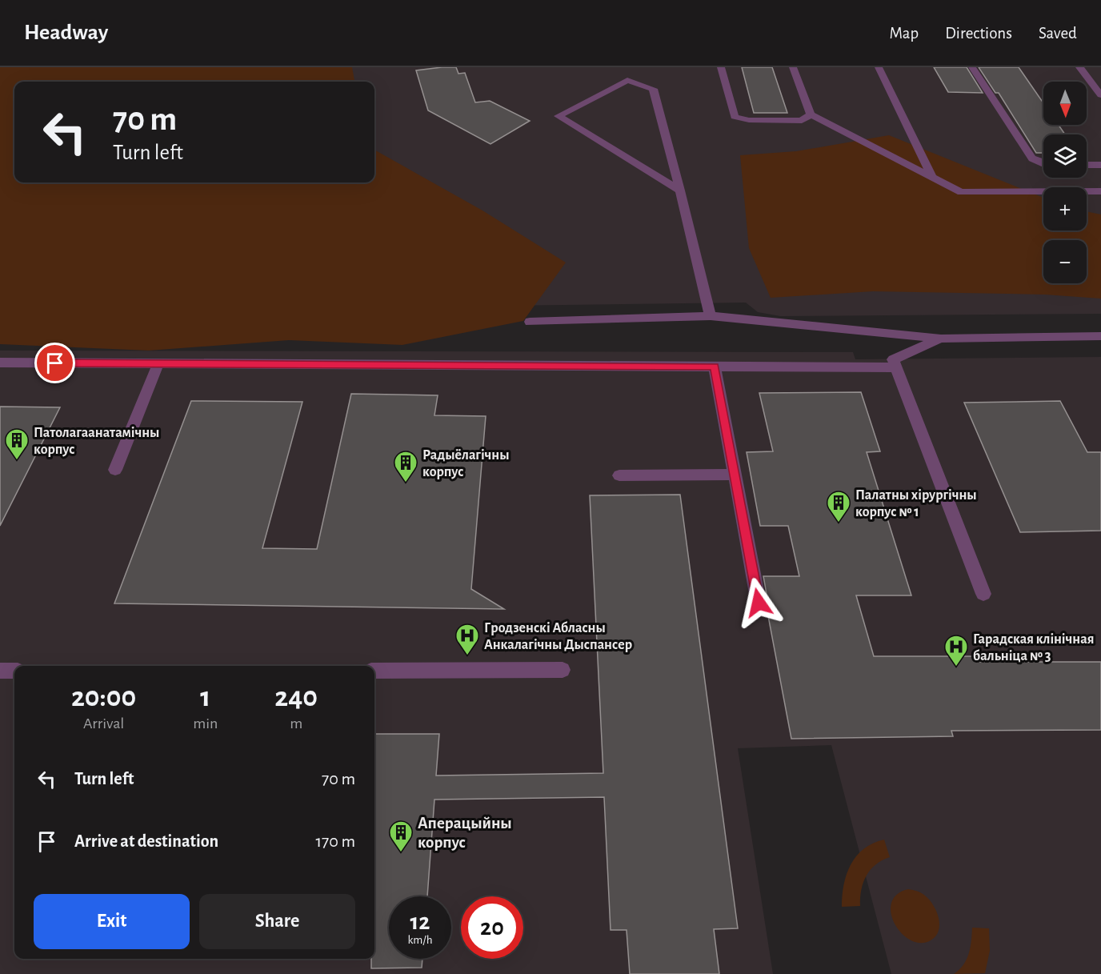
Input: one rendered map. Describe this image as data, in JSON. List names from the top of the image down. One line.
{"places":{"building":["Патолагаанатамічны корпус","Радыёлагічны корпус","Палатны хірургічны корпус № 1","Аперацыйны корпус"],"hospital":["Гродзенскі Абласны Анкалагічны Дыспансер","Гарадская клінічная бальніца № 3"]},"north":"bottom","page":{"header":"Headway","nav":["Map","Directions","Saved"],"map_buttons":["+","−"],"turn":["70 m","Turn left"],"eta":["20:00","Arrival","1","min","240","m"],"list":[{"name":"Turn left","value":"70 m"},{"name":"Arrive at destination","value":"170 m"}],"buttons":["Exit","Share"],"speed":"12 km/h","limit":"20"}}
